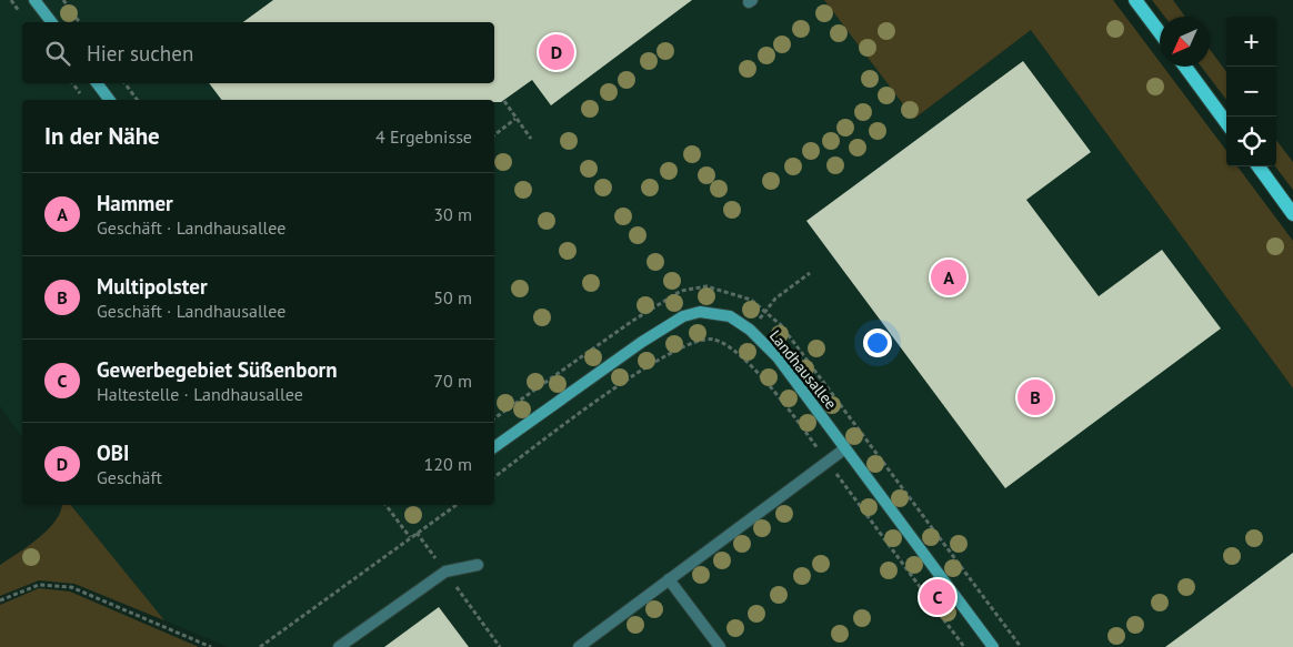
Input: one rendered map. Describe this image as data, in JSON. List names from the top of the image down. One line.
{"streets":{"street":["Landhausallee"]},"north":"bottom left","page":{"map_buttons":["+","−"],"search":"Hier suchen","pins":["D","A","B","C"],"heading":["In der Nähe","4 Ergebnisse"],"list":[{"mark":"A","name":"Hammer","note":"Geschäft · Landhausallee","value":"30 m"},{"mark":"B","name":"Multipolster","note":"Geschäft · Landhausallee","value":"50 m"},{"mark":"C","name":"Gewerbegebiet Süßenborn","note":"Haltestelle · Landhausallee","value":"70 m"},{"mark":"D","name":"OBI","note":"Geschäft","value":"120 m"}]}}
